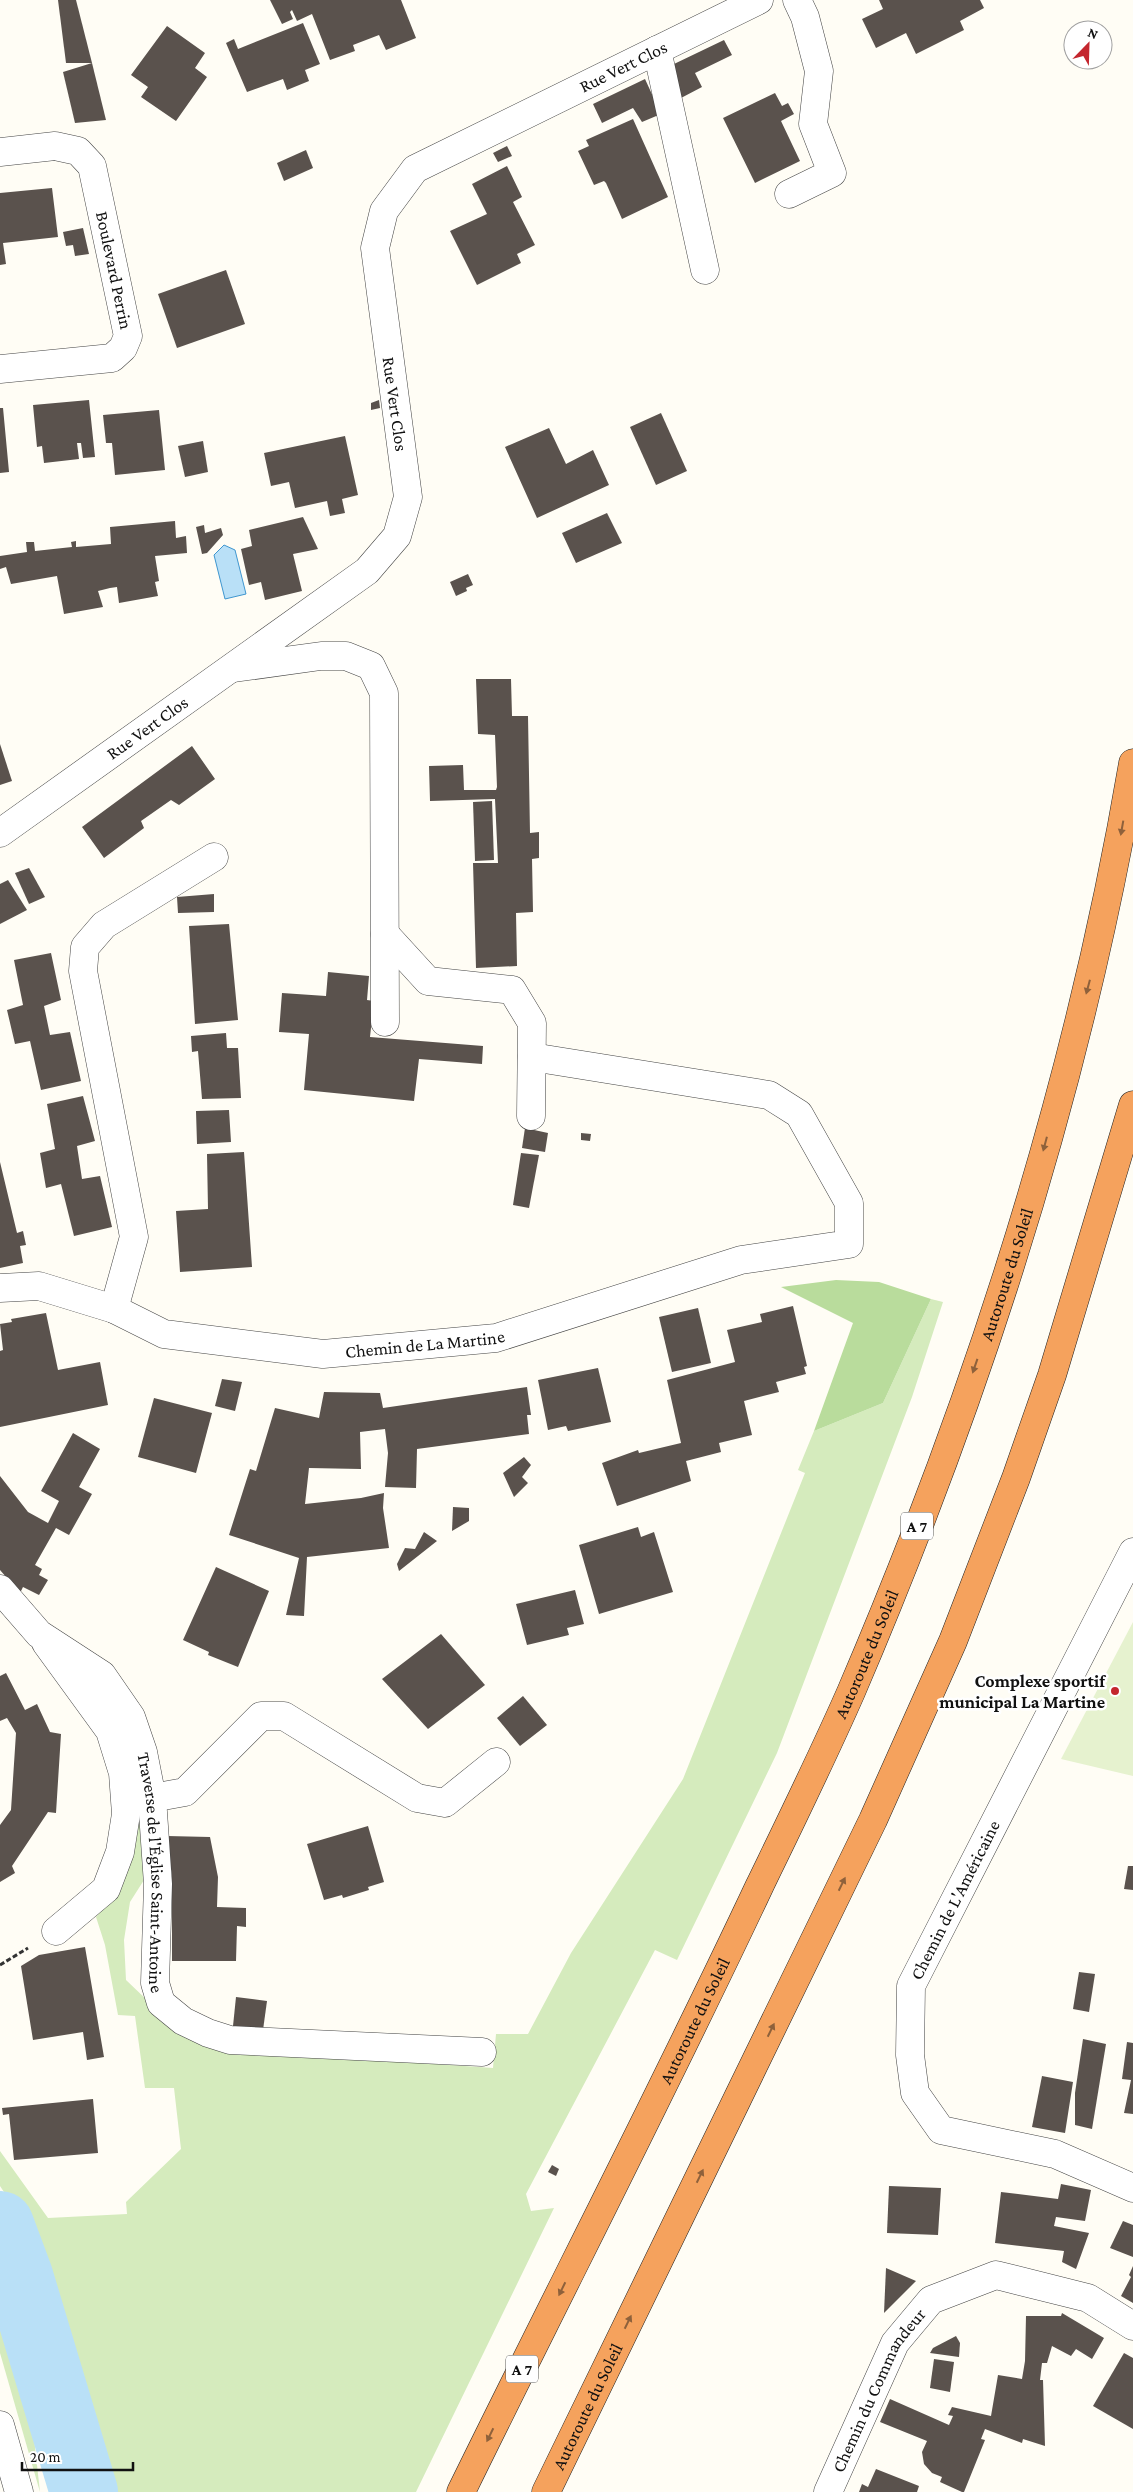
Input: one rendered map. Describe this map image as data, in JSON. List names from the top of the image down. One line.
{"streets":{"highway":["Autoroute du Soleil","A 7"],"street":["Rue Vert Clos","Boulevard Perrin","Chemin de La Martine","Traverse de l'Église Saint-Antoine","Chemin de L'Américaine","Chemin du Commandeur"]},"places":["Complexe sportif municipal La Martine"],"scale_bar":"20 m","north":"top right"}
